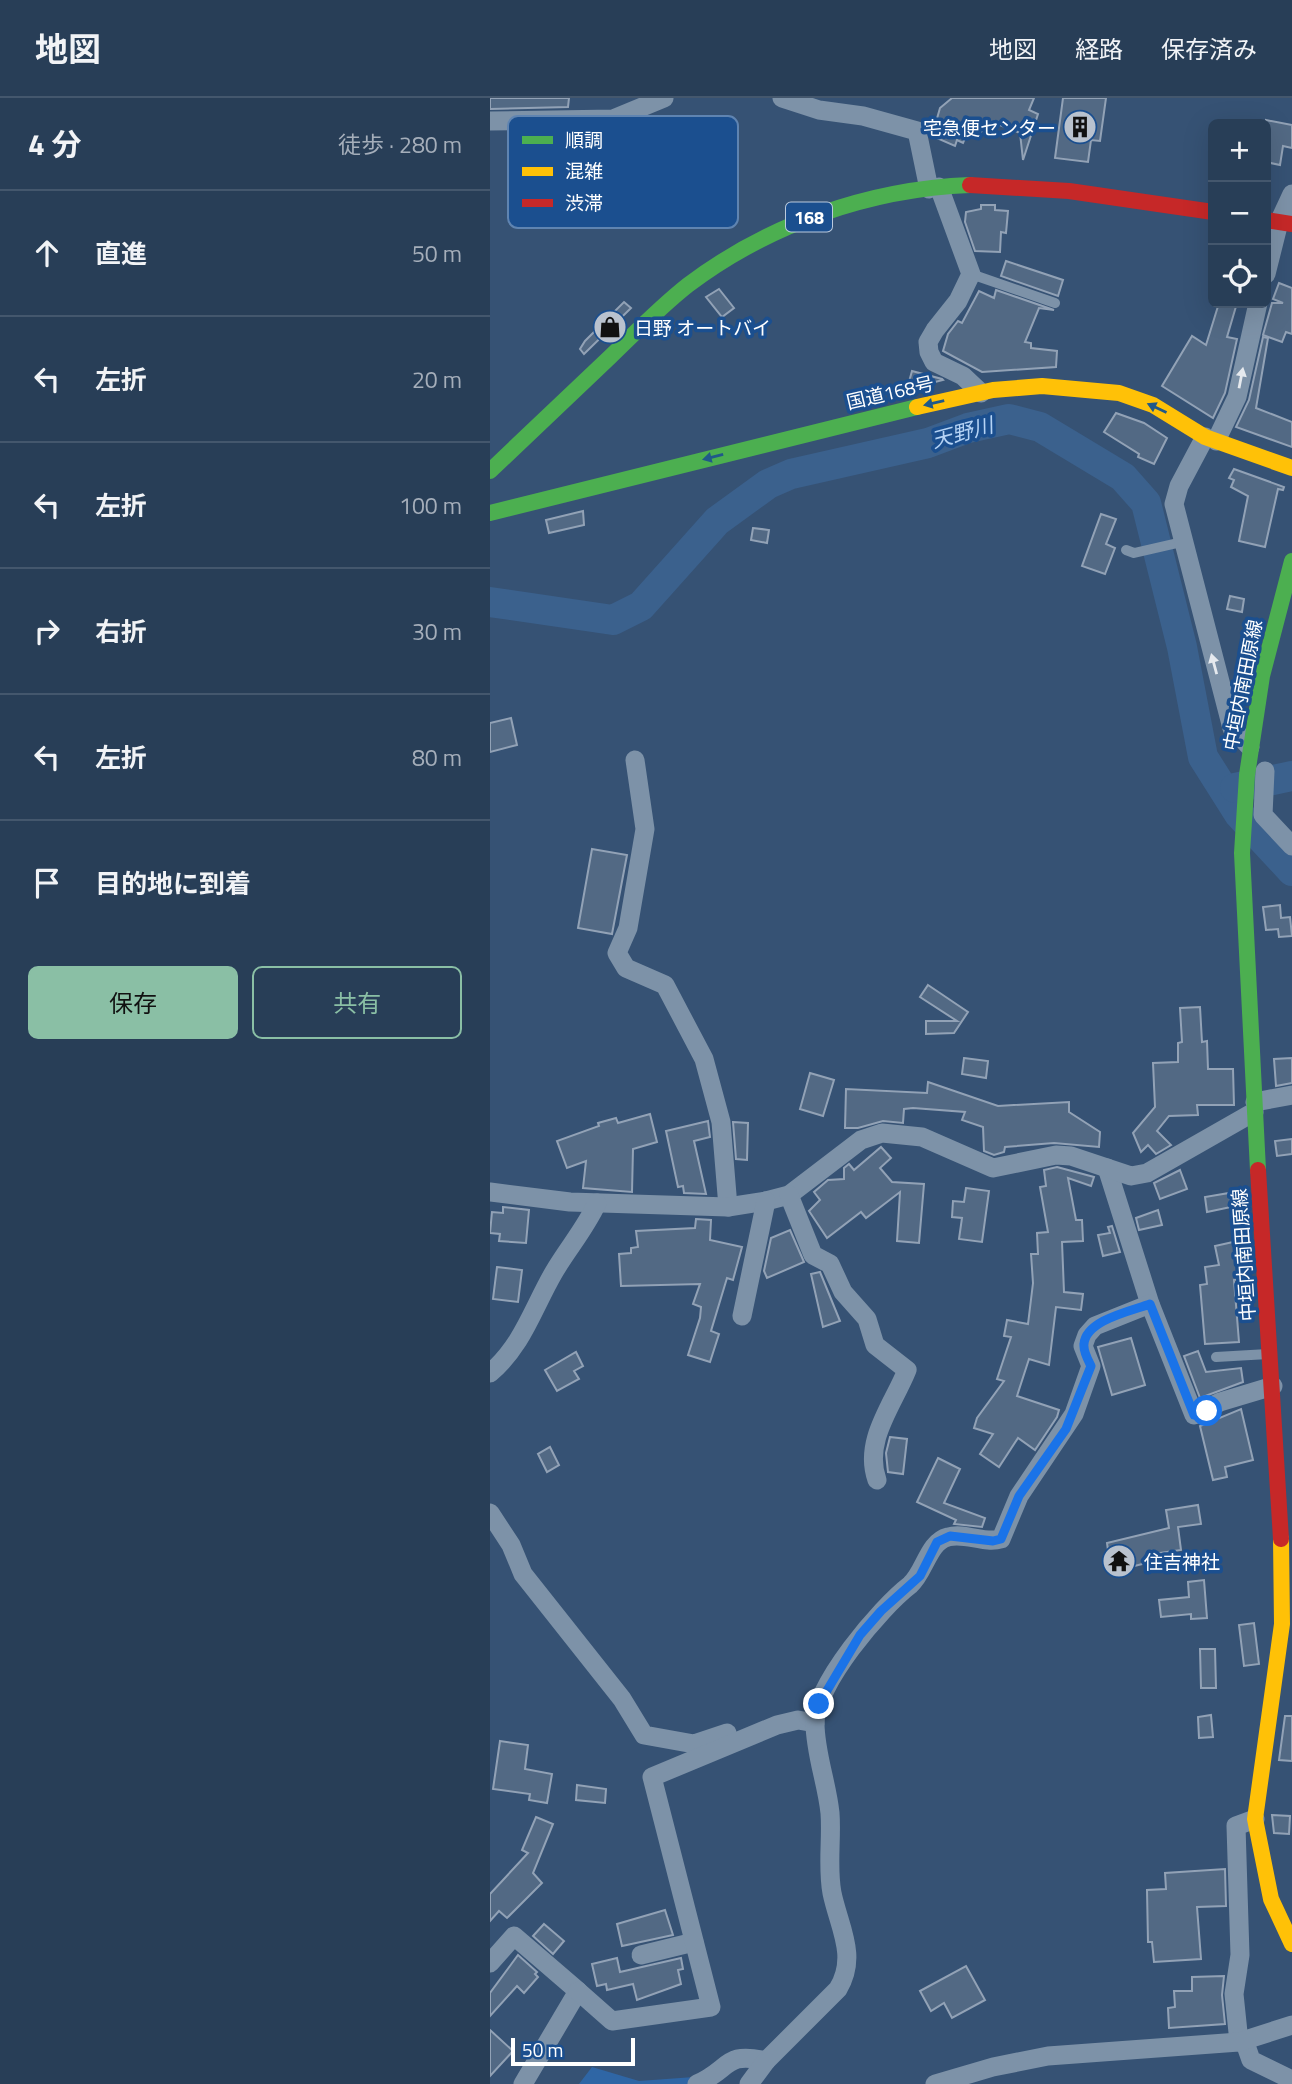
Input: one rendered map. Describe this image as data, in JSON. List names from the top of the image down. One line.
{"streets":{"main road":["168","国道168号","中垣内南田原線"]},"one_way":["国道168号"],"water":["天野川"],"places":{"building":["宅急便センター"],"shop":["日野 オートバイ"],"temple":["住吉神社"]},"legend":["順調","混雑","渋滞"],"scale_bar":"50 m","page":{"header":"地図","nav":["地図","経路","保存済み"],"heading":["4 分","徒歩 · 280 m"],"map_buttons":["+","−"],"list":[["直進","50 m"],["左折","20 m"],["左折","100 m"],["右折","30 m"],["左折","80 m"],"目的地に到着"],"buttons":["保存","共有"],"scale":"50 m"}}
